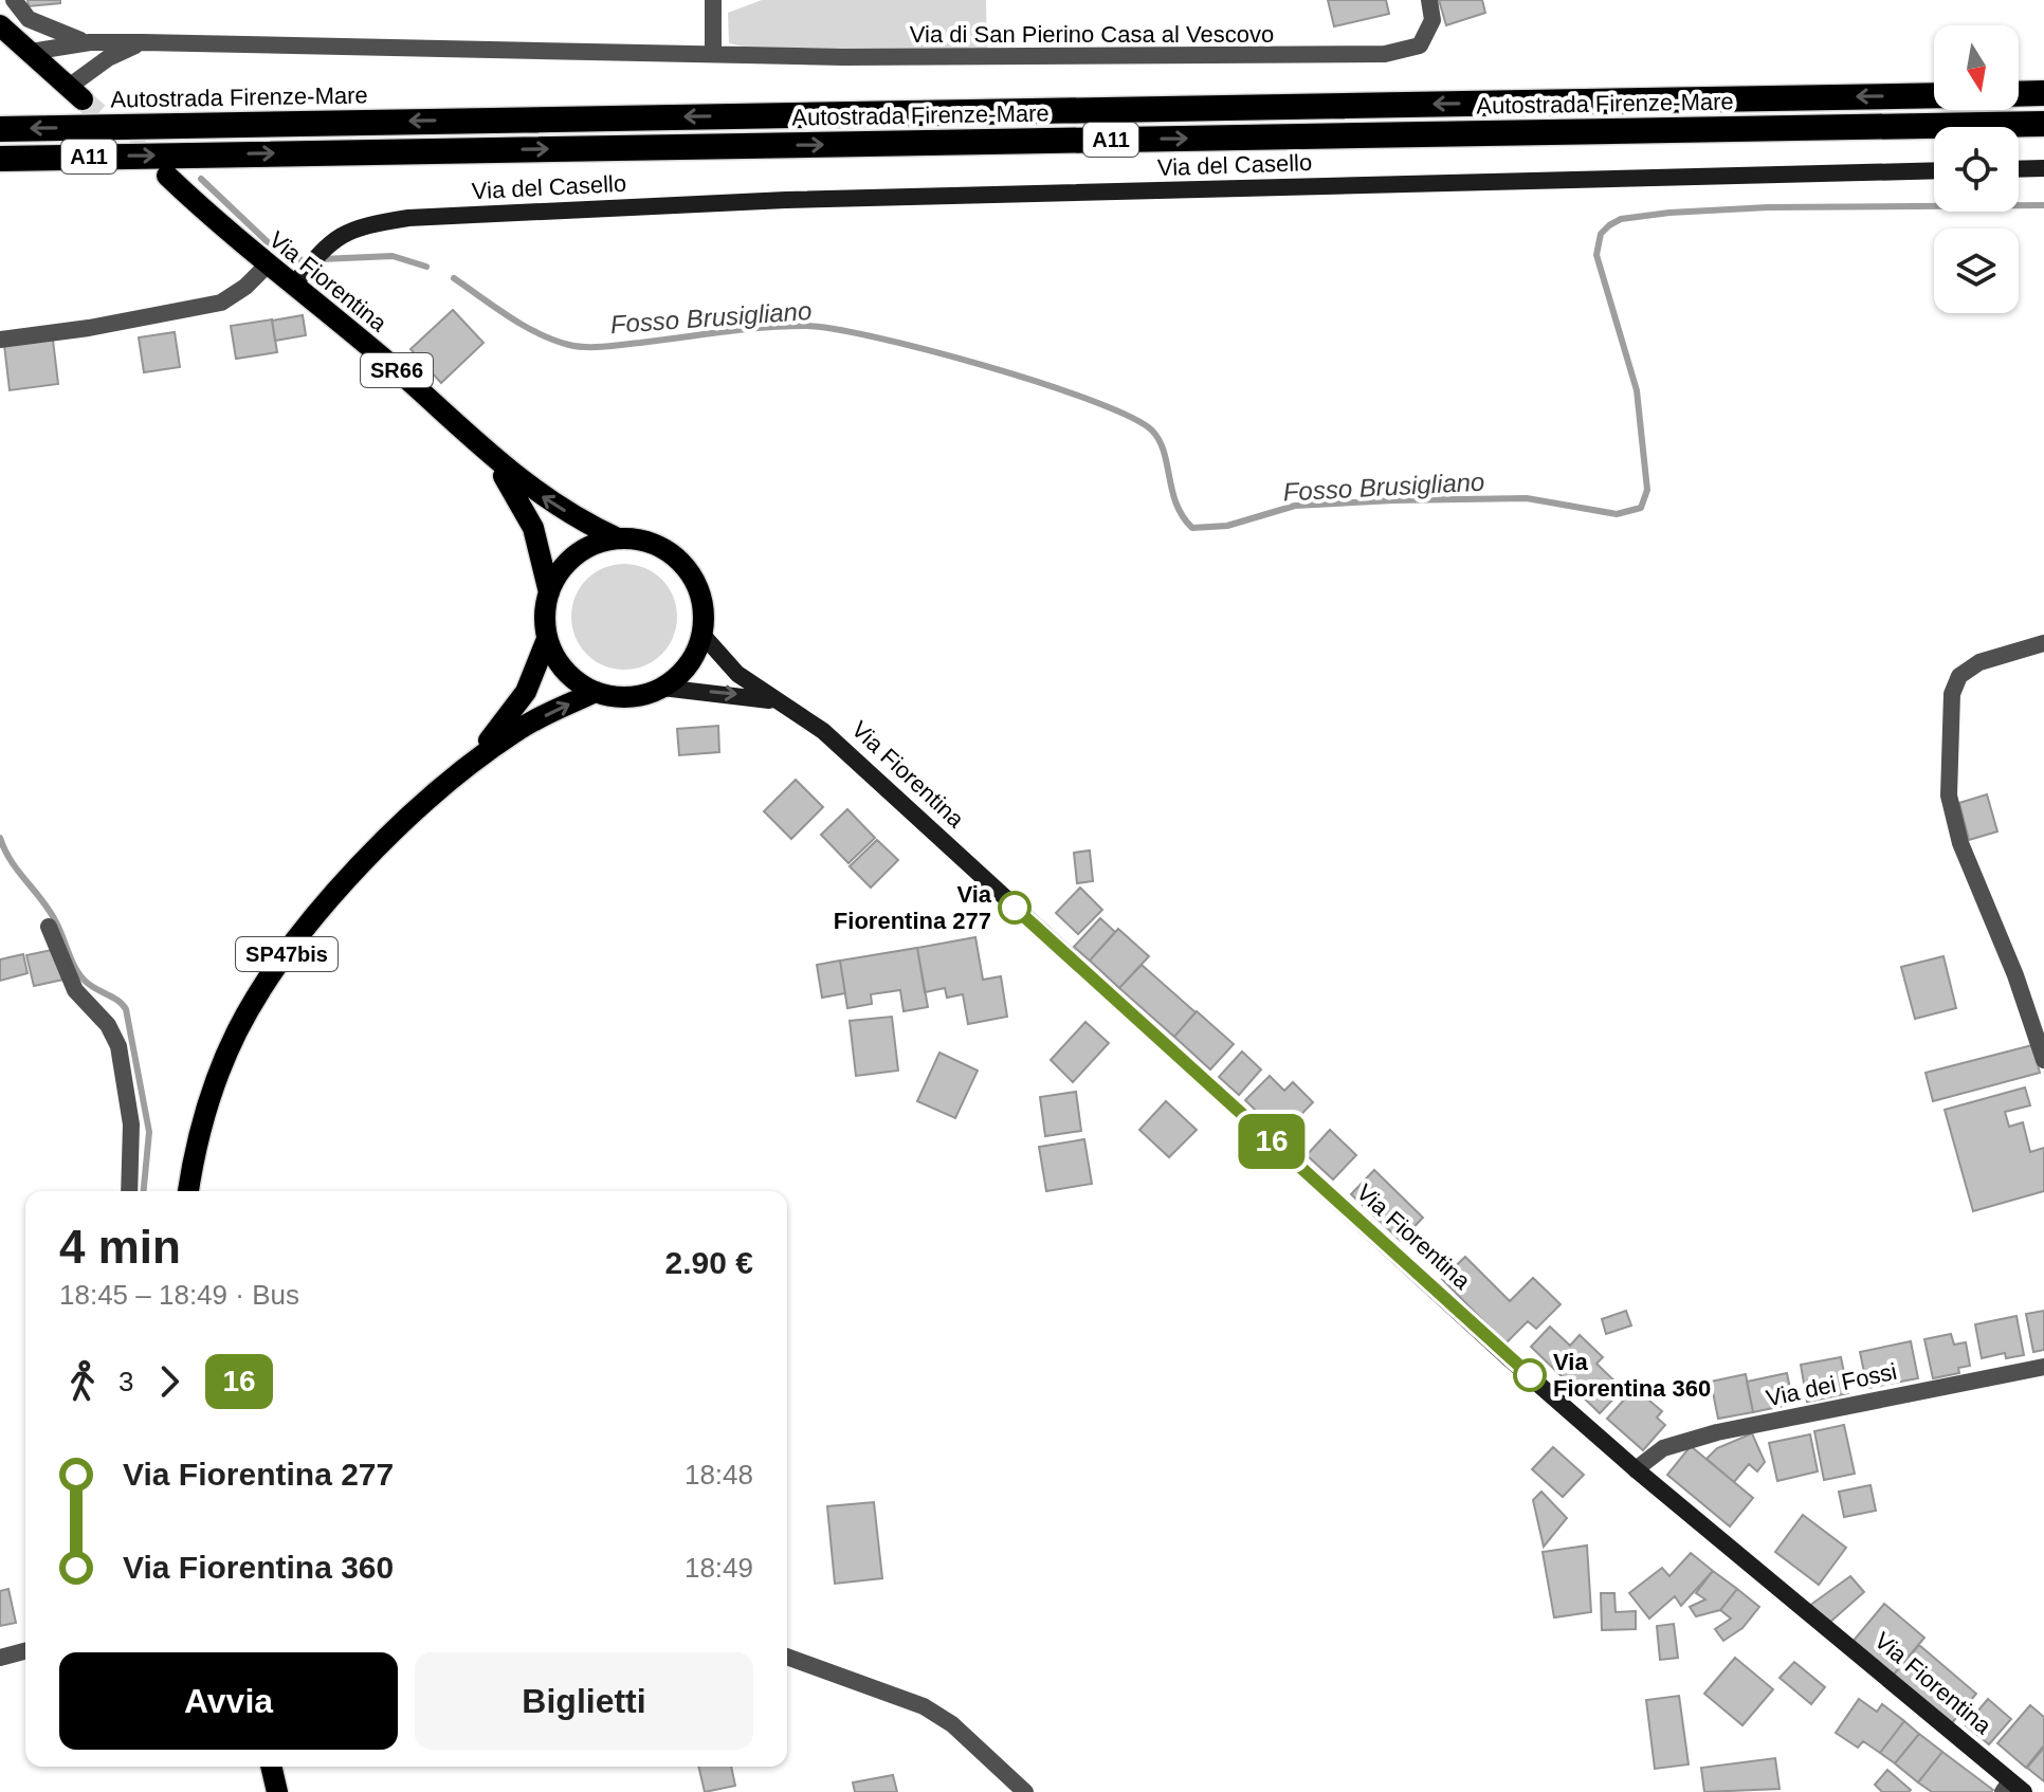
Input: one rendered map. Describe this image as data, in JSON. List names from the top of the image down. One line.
{"streets":{"highway":["Autostrada Firenze-Mare","A11"],"main road":["Via Fiorentina","SR66","SP47bis"],"street":["Via di San Pierino Casa al Vescovo","Via del Casello","Via dei Fossi"]},"crossings":[["Via del Casello","Via Fiorentina"],["Via Fiorentina","SP47bis"],["Via Fiorentina","Via dei Fossi"]],"water":["Fosso Brusigliano"],"places":["Via Fiorentina 277","Via Fiorentina 360"],"lines":["bus line 16"],"north":"bottom","page":{"on_map":"16","heading":["4 min","18:45 – 18:49 · Bus","2.90 €"],"legs":["3","16"],"list":[{"name":"Via Fiorentina 277","value":"18:48"},{"name":"Via Fiorentina 360","value":"18:49"}],"buttons":["Avvia","Biglietti"]}}
